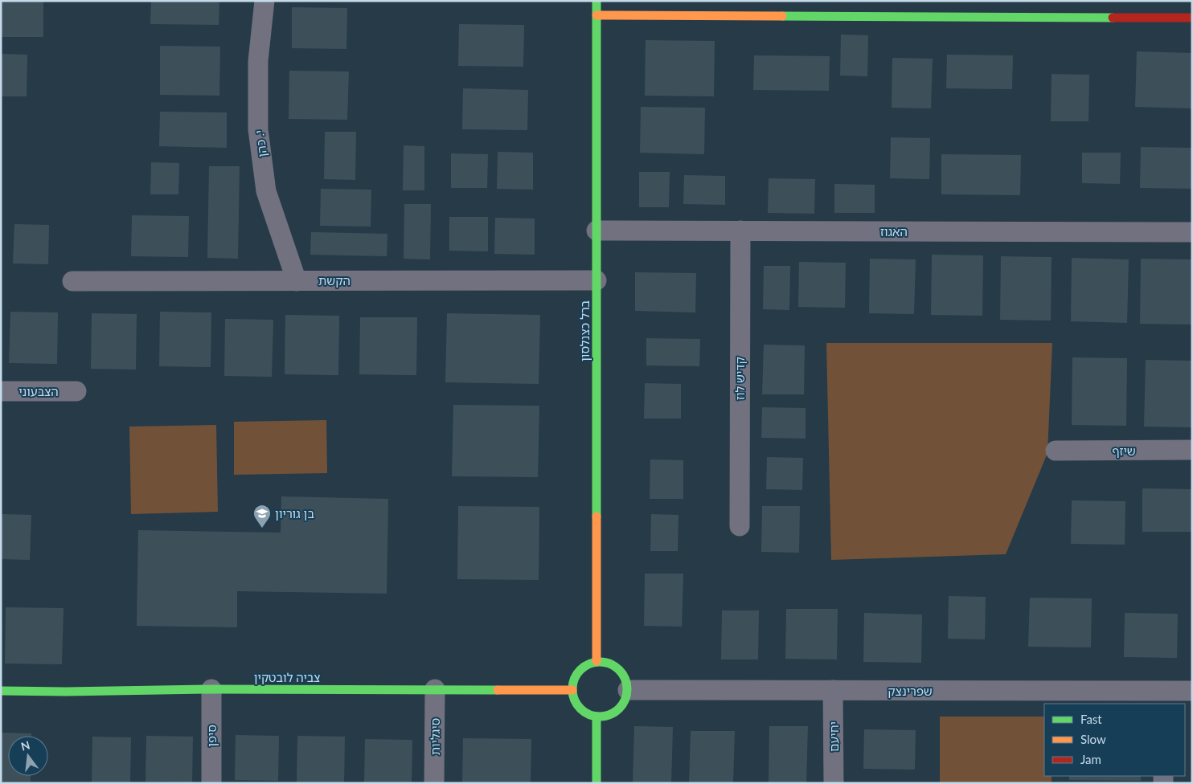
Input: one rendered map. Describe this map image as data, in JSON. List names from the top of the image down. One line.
{"streets":{"street":["י. כהן","האגוז","הקשת","ברל כצנלסון","קדיש לוז","הצבעוני","שיזף","צביה לובטקין","שפרינצק","סיפן","סיגליות","יחיעם"]},"crossings":[["י. כהן","הקשת"],["האגוז","ברל כצנלסון"],["האגוז","קדיש לוז"],["הקשת","ברל כצנלסון"],["ברל כצנלסון","צביה לובטקין"],["ברל כצנלסון","שפרינצק"],["צביה לובטקין","שפרינצק"],["צביה לובטקין","סיפן"],["צביה לובטקין","סיגליות"],["שפרינצק","יחיעם"]],"places":{"school or university":["בן גוריון"]},"legend":["Fast","Slow","Jam"],"north":"top"}
